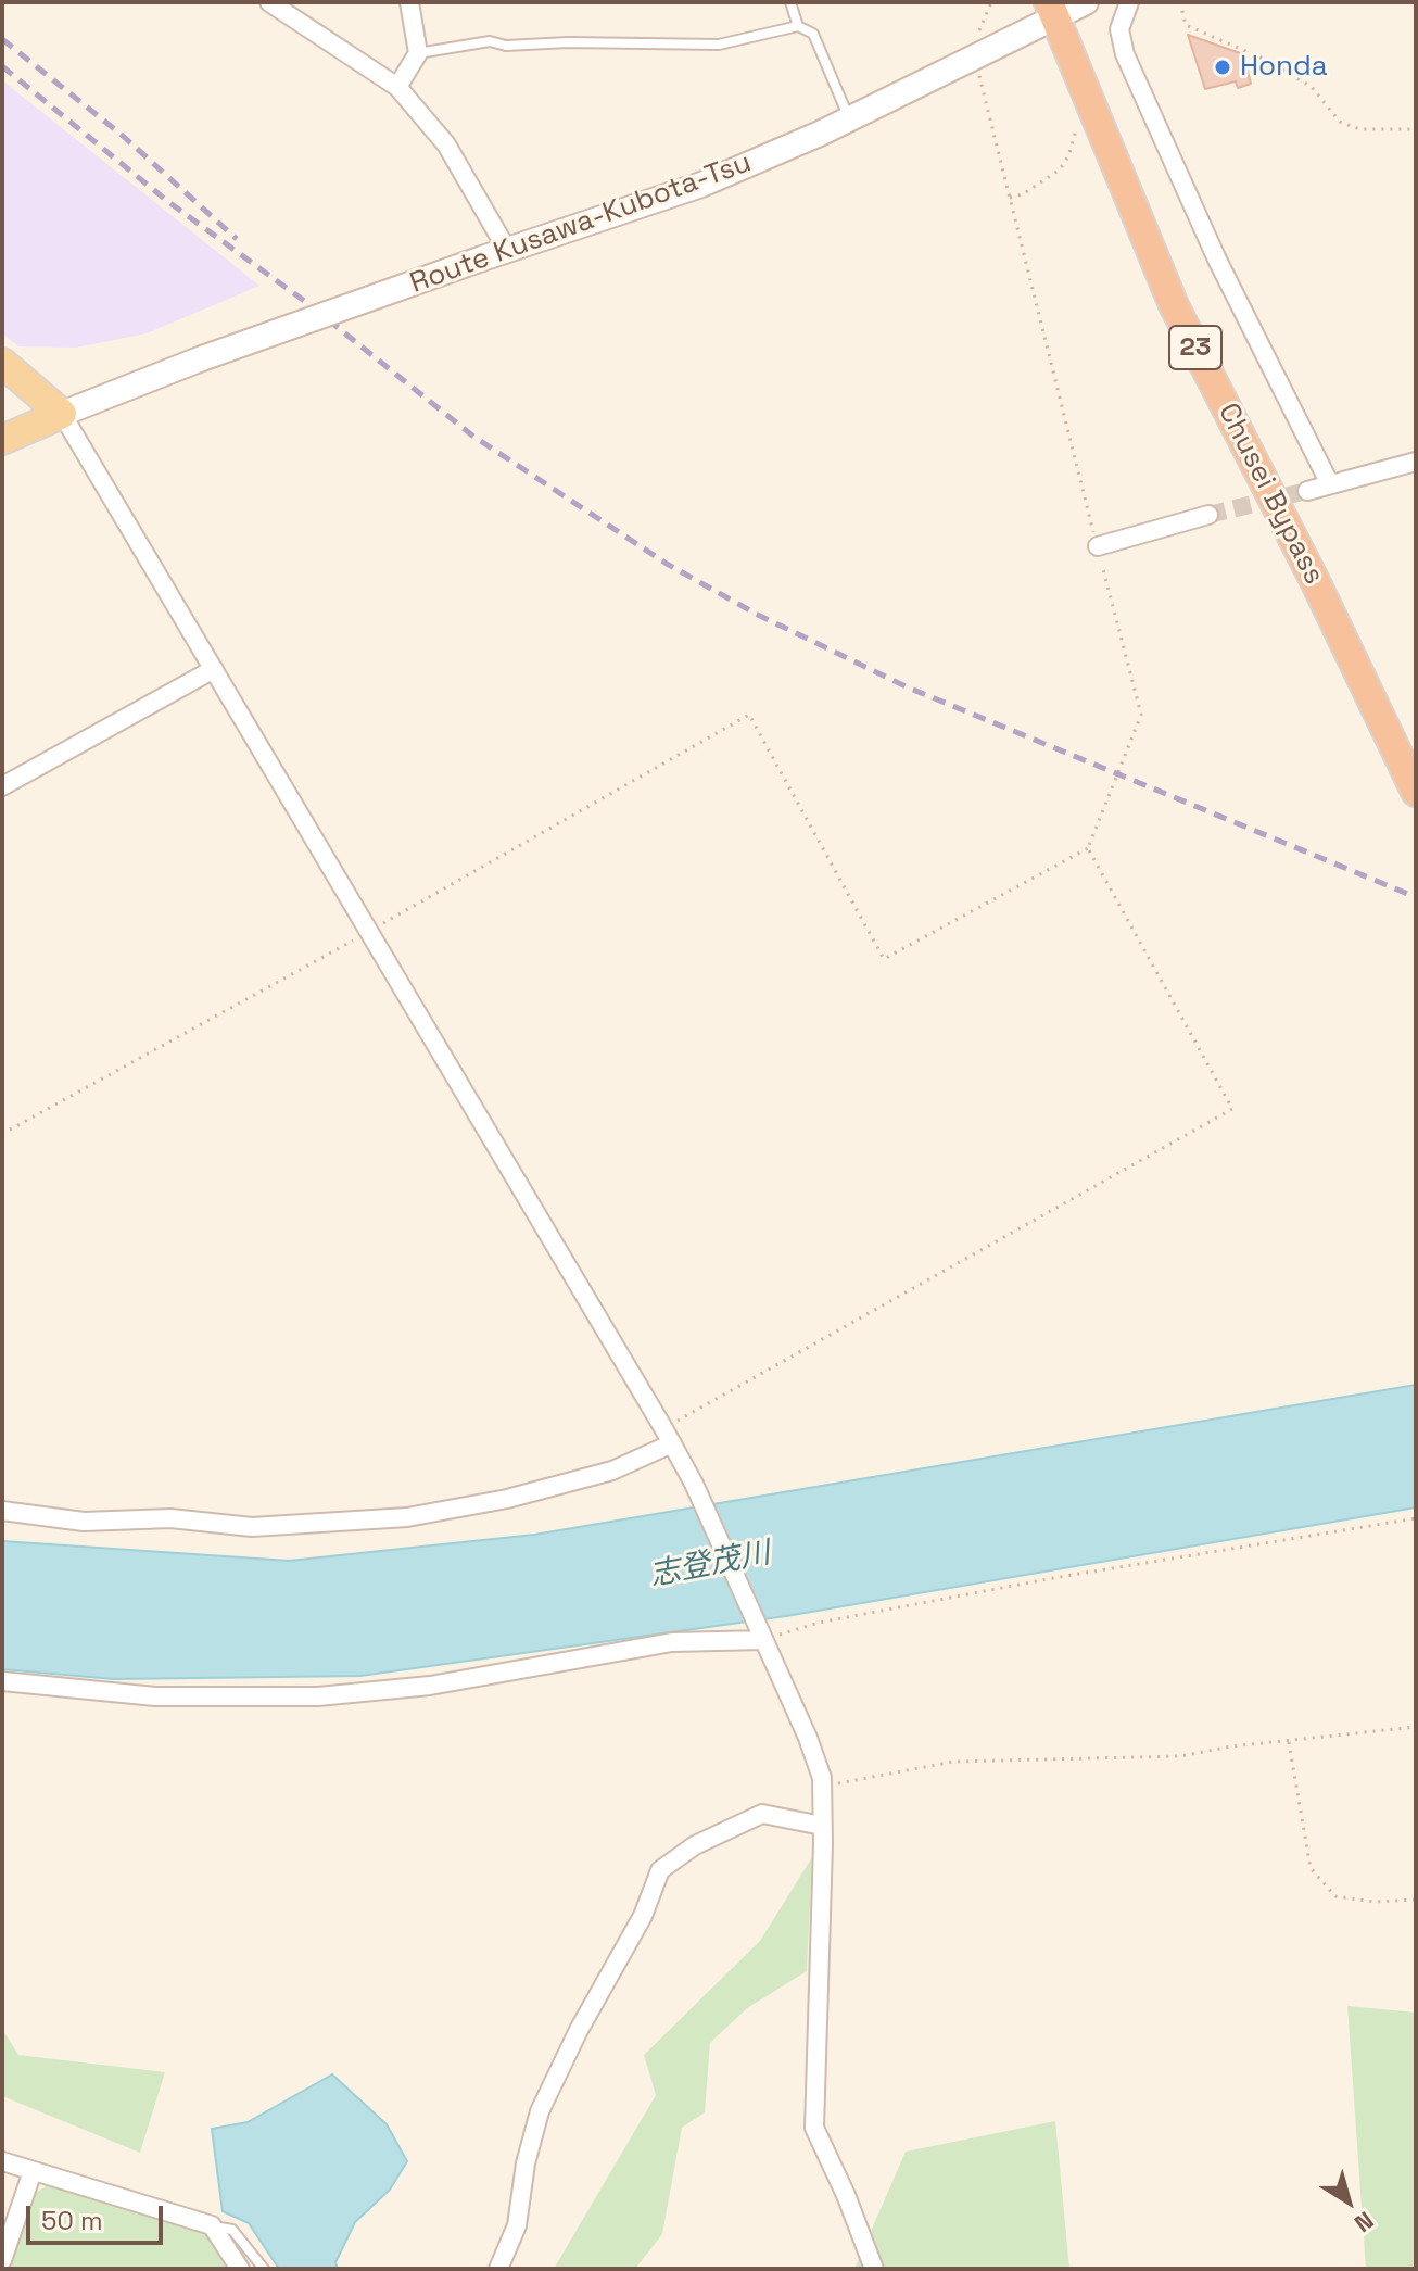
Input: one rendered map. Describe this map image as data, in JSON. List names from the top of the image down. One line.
{"streets":{"highway":["23","Chusei Bypass"],"main road":["Route Kusawa-Kubota-Tsu"]},"crossings":[["Route Kusawa-Kubota-Tsu","Chusei Bypass"]],"water":["志登茂川"],"places":["Honda"],"scale_bar":"50 m","north":"bottom right"}
